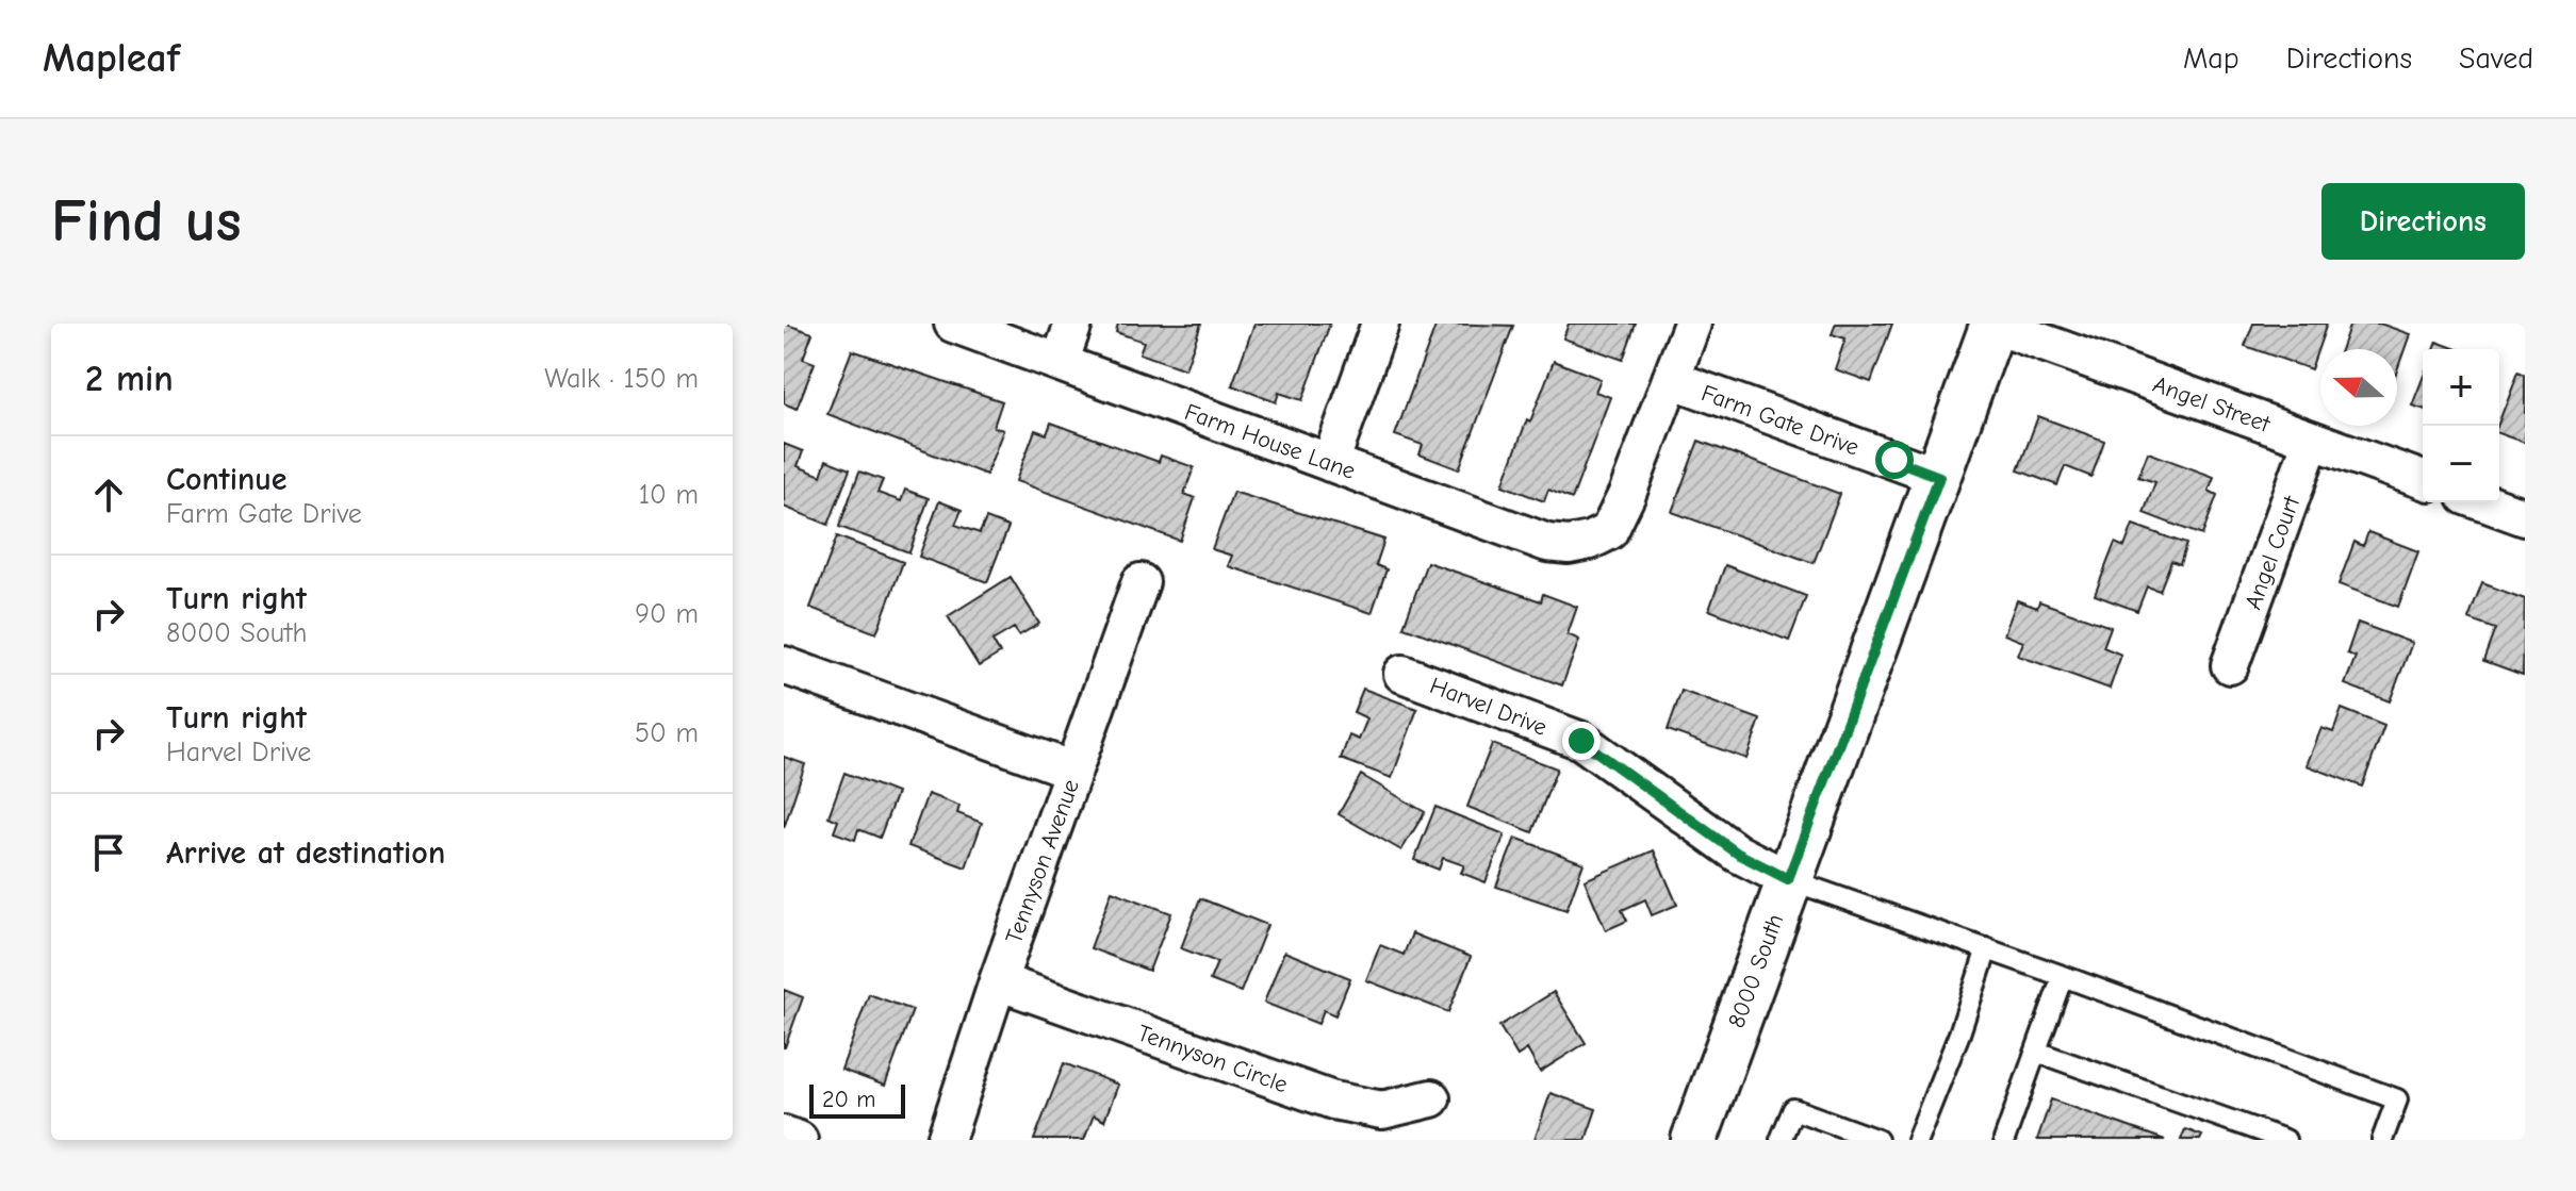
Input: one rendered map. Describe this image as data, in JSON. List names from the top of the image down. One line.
{"streets":{"street":["Angel Street","Farm Gate Drive","Farm House Lane","Angel Court","Harvel Drive","Tennyson Avenue","8000 South","Tennyson Circle"]},"crossings":[["Angel Street","Angel Court"],["Angel Street","8000 South"],["Farm Gate Drive","Farm House Lane"],["Farm Gate Drive","8000 South"],["Harvel Drive","8000 South"],["Tennyson Avenue","Tennyson Circle"]],"scale_bar":"20 m","north":"left","page":{"header":"Mapleaf","nav":["Map","Directions","Saved"],"buttons":"Directions","title":"Find us","heading":["2 min","Walk · 150 m"],"map_buttons":["+","−"],"list":[["Continue","Farm Gate Drive","10 m"],["Turn right","8000 South","90 m"],["Turn right","Harvel Drive","50 m"],"Arrive at destination"],"scale":"20 m"}}
